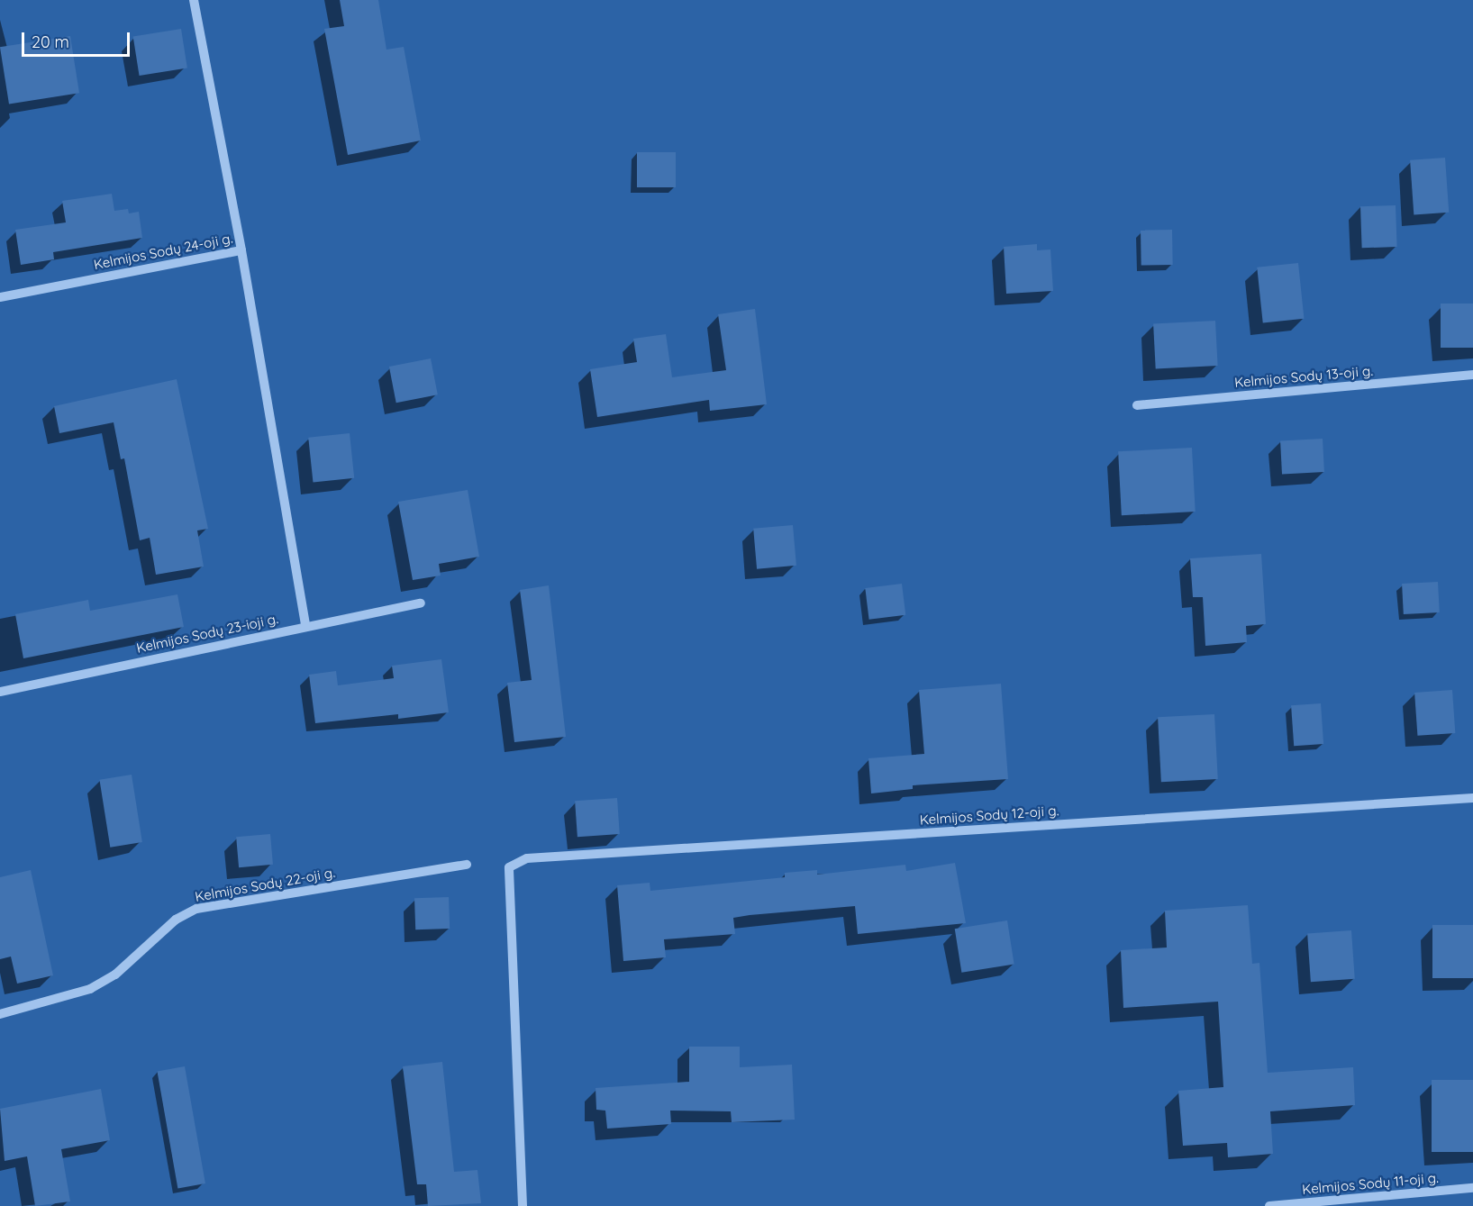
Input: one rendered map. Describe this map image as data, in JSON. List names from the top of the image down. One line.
{"streets":{"street":["Kelmijos Sodų 24-oji g.","Kelmijos Sodų 13-oji g.","Kelmijos Sodų 23-ioji g.","Kelmijos Sodų 12-oji g.","Kelmijos Sodų 22-oji g.","Kelmijos Sodų 11-oji g."]},"scale_bar":"20 m"}
